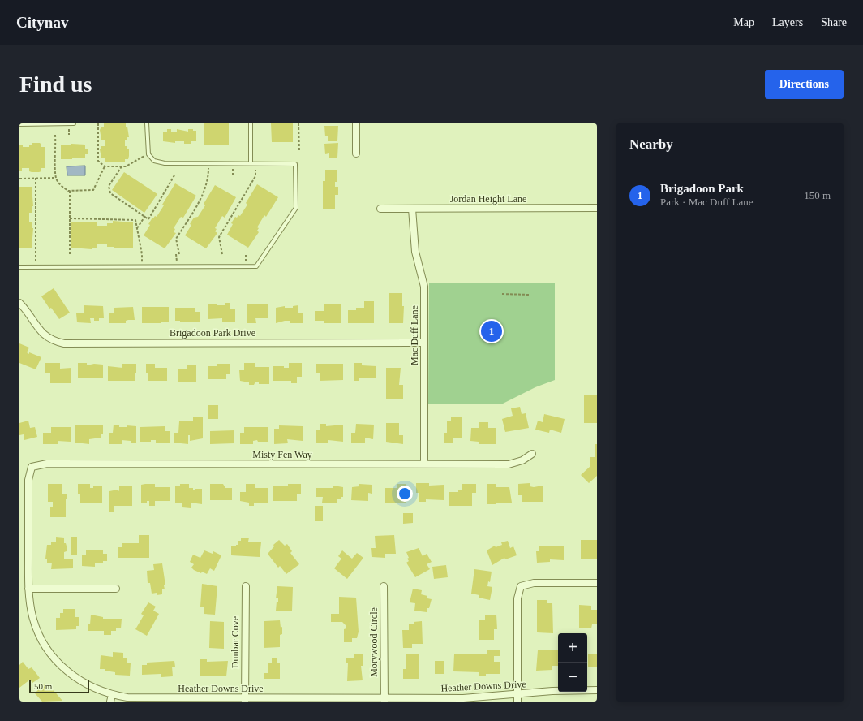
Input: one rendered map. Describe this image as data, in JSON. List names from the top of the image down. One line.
{"streets":{"street":["Jordan Height Lane","Brigadoon Park Drive","Mac Duff Lane","Misty Fen Way","Dunbar Cove","Morywood Circle","Heather Downs Drive"]},"crossings":[["Jordan Height Lane","Mac Duff Lane"],["Brigadoon Park Drive","Mac Duff Lane"],["Mac Duff Lane","Misty Fen Way"],["Misty Fen Way","Heather Downs Drive"],["Dunbar Cove","Heather Downs Drive"],["Morywood Circle","Heather Downs Drive"]],"scale_bar":"50 m","page":{"header":"Citynav","nav":["Map","Layers","Share"],"buttons":"Directions","title":"Find us","heading":"Nearby","list":[{"mark":"1","name":"Brigadoon Park","note":"Park · Mac Duff Lane","value":"150 m"}],"pins":"1","map_buttons":["+","−"],"scale":"50 m"}}
